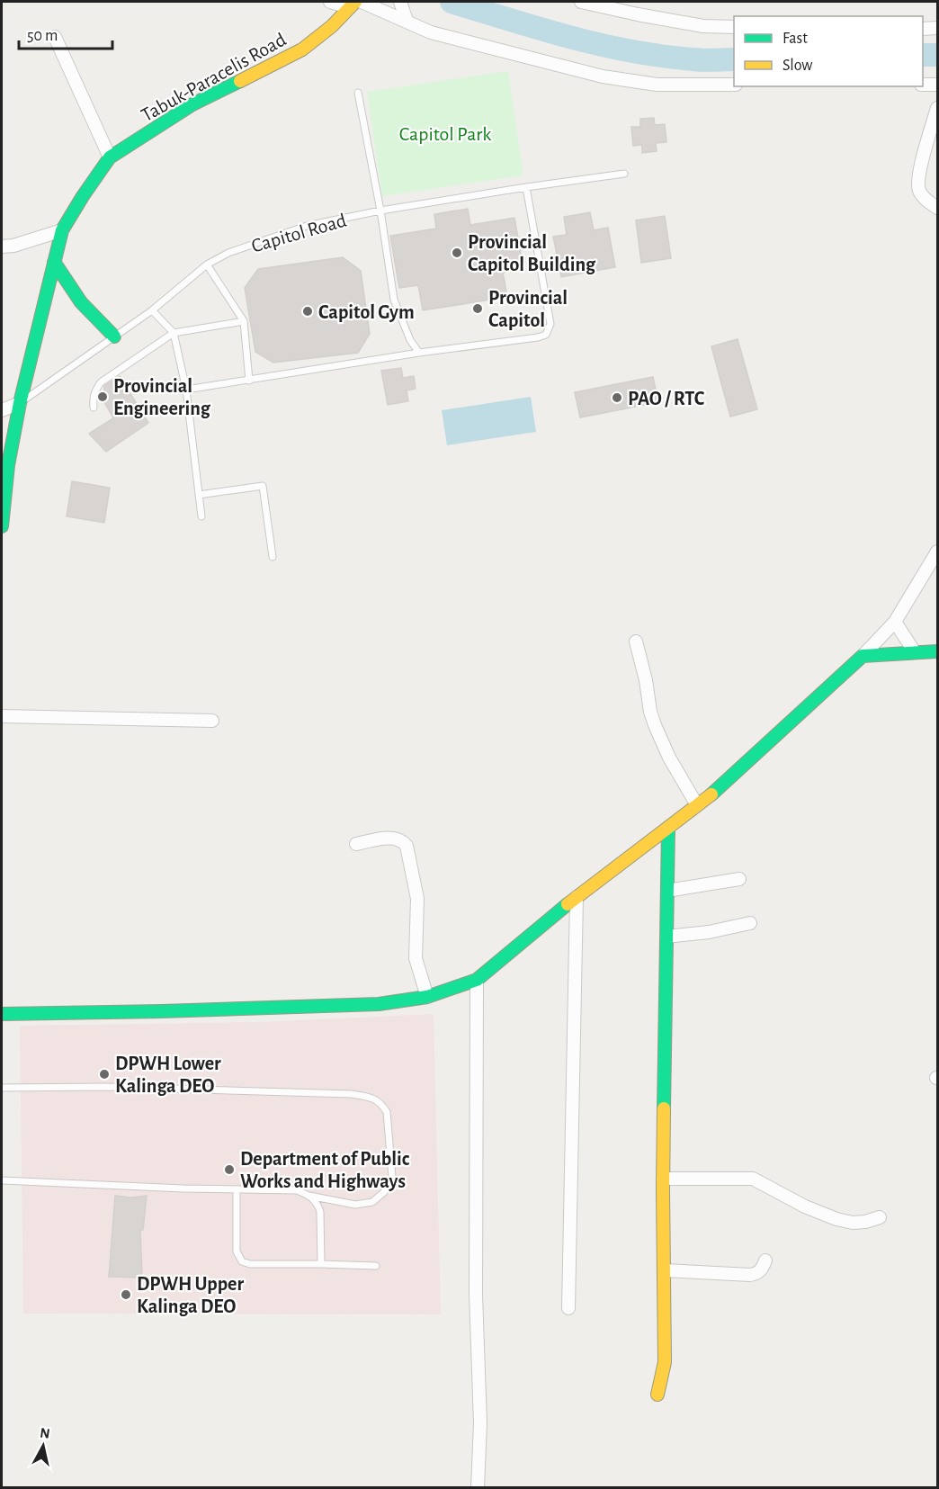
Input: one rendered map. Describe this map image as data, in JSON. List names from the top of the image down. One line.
{"streets":{"street":["Tabuk-Paracelis Road"],"lane":["Capitol Road"]},"crossings":[["Tabuk-Paracelis Road","Capitol Road"]],"parks":["Capitol Park"],"places":["Provincial Capitol Building","Provincial Capitol","Capitol Gym","Provincial Engineering","PAO / RTC","DPWH Lower Kalinga DEO","Department of Public Works and Highways","DPWH Upper Kalinga DEO"],"legend":["Fast","Slow"],"scale_bar":"50 m","north":"top"}
